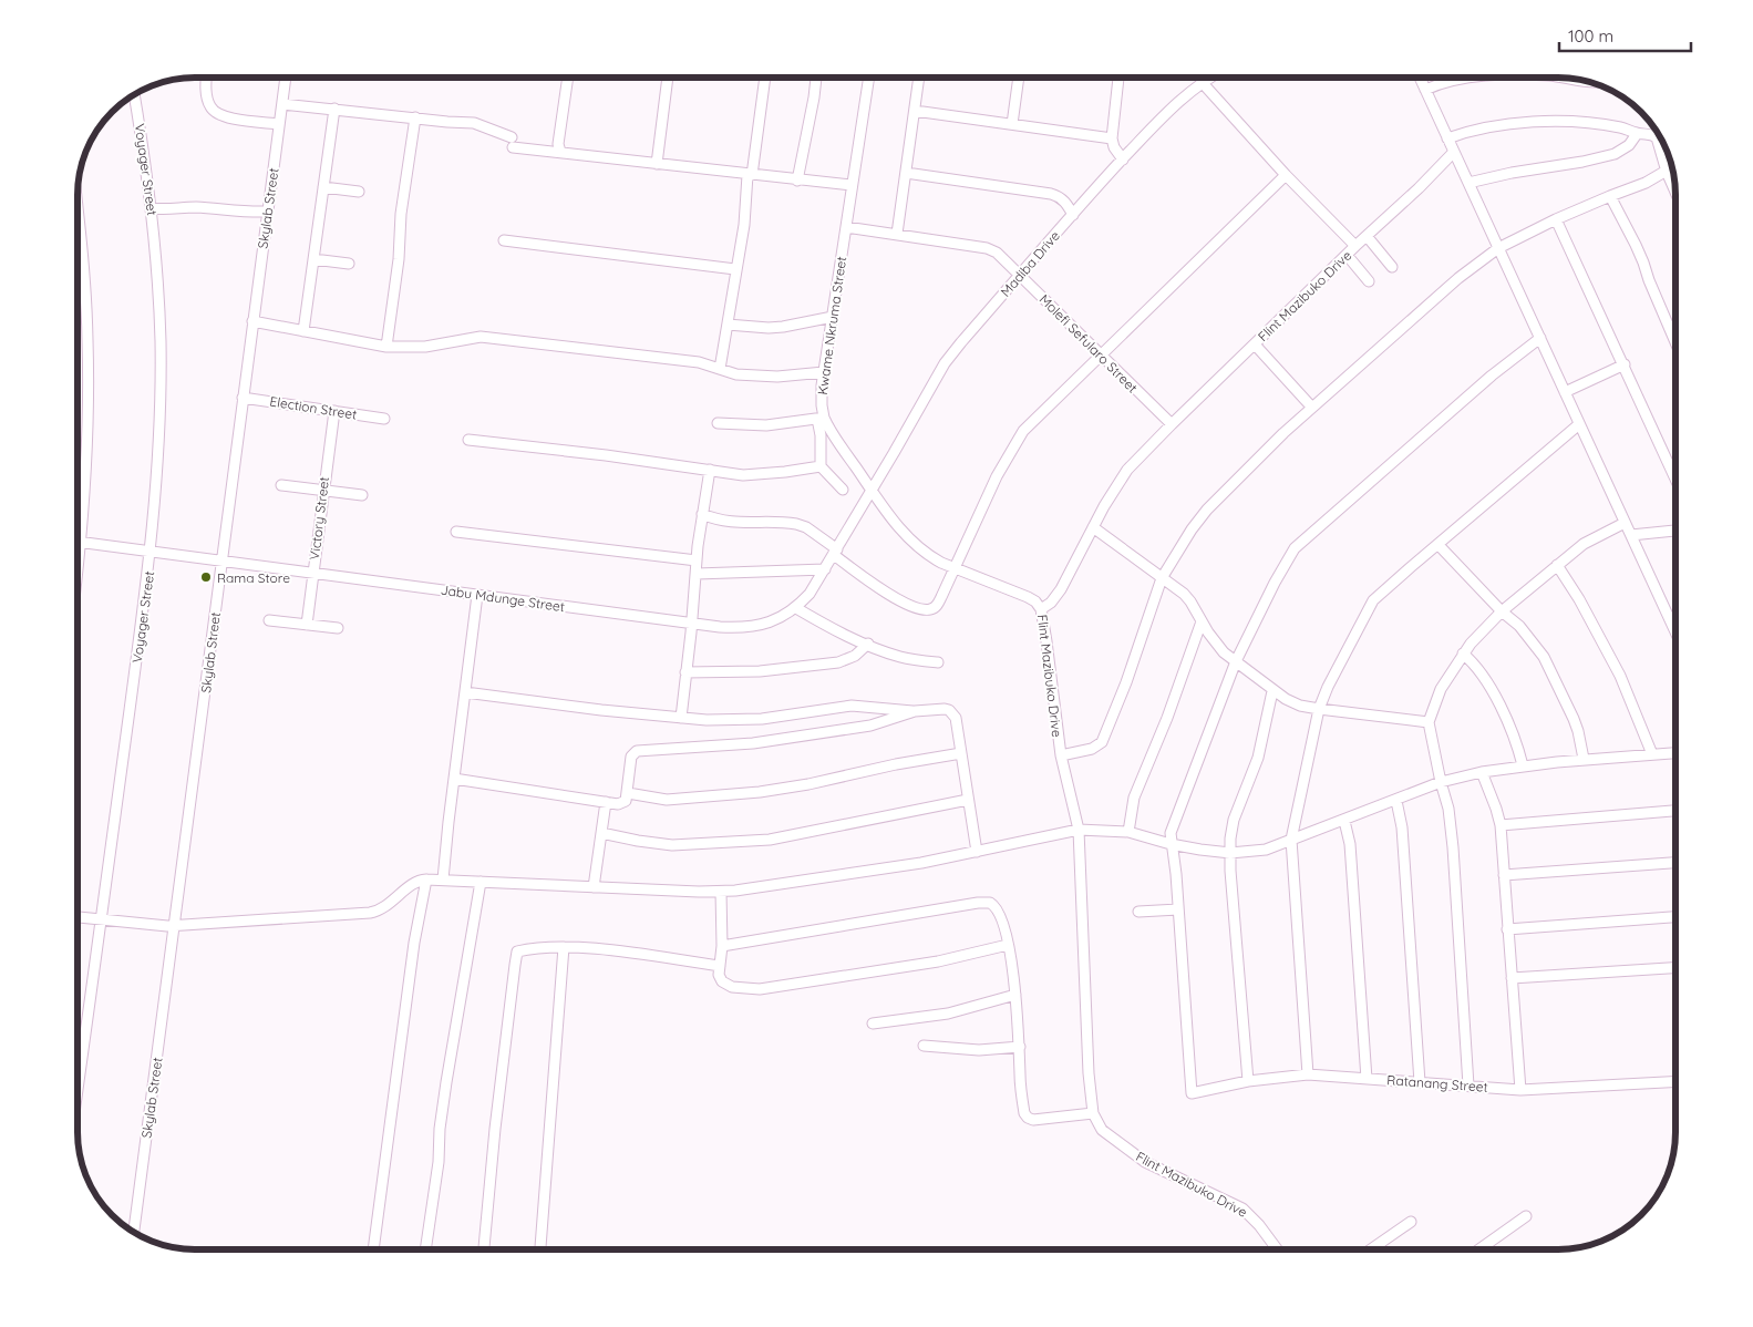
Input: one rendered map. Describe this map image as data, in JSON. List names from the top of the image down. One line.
{"streets":{"street":["Voyager Street","Skylab Street","Madiba Drive","Flint Mazibuko Drive","Kwame Nkruma Street","Molefi Sefularo Street","Election Street","Victory Street","Jabu Mdunge Street","Ratanang Street"]},"crossings":[["Voyager Street","Jabu Mdunge Street"],["Skylab Street","Election Street"],["Skylab Street","Jabu Mdunge Street"],["Madiba Drive","Kwame Nkruma Street"],["Madiba Drive","Molefi Sefularo Street"],["Madiba Drive","Jabu Mdunge Street"],["Flint Mazibuko Drive","Kwame Nkruma Street"],["Flint Mazibuko Drive","Molefi Sefularo Street"],["Kwame Nkruma Street","Molefi Sefularo Street"],["Kwame Nkruma Street","Jabu Mdunge Street"],["Election Street","Victory Street"],["Victory Street","Jabu Mdunge Street"]],"places":["Rama Store"],"scale_bar":"100 m"}
